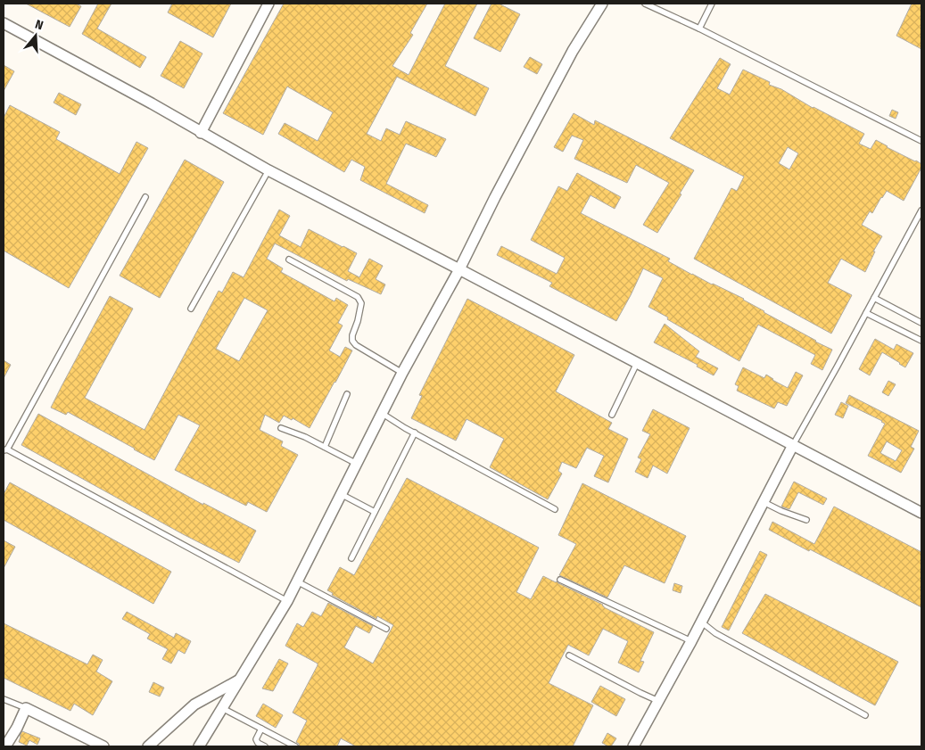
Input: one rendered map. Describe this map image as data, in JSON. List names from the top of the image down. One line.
{"north":"top"}
